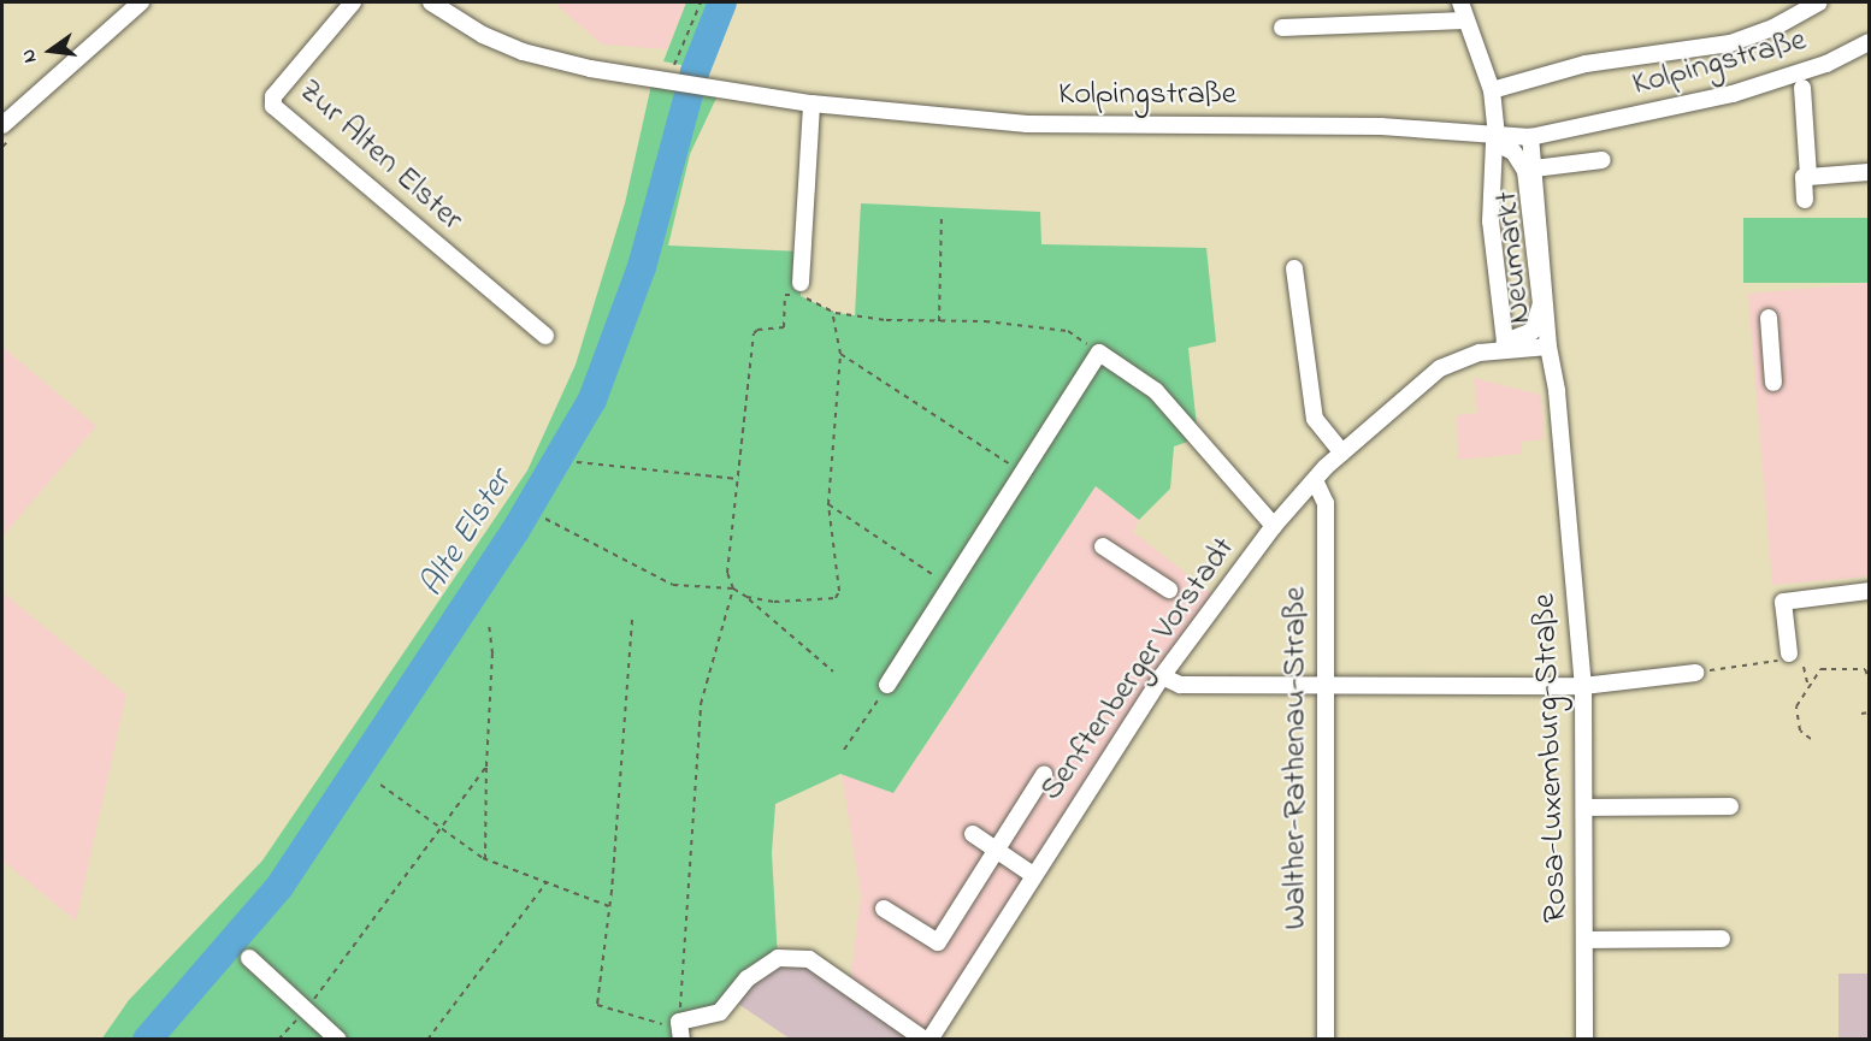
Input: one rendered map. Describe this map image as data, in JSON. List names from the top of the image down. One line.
{"streets":{"street":["Kolpingstraße","Zur Alten Elster","Neumarkt","Senftenberger Vorstadt","Walther-Rathenau-Straße","Rosa-Luxemburg-Straße"]},"crossings":[["Kolpingstraße","Neumarkt"],["Neumarkt","Senftenberger Vorstadt"],["Neumarkt","Rosa-Luxemburg-Straße"],["Senftenberger Vorstadt","Walther-Rathenau-Straße"]],"water":["Alte Elster"],"north":"left"}
